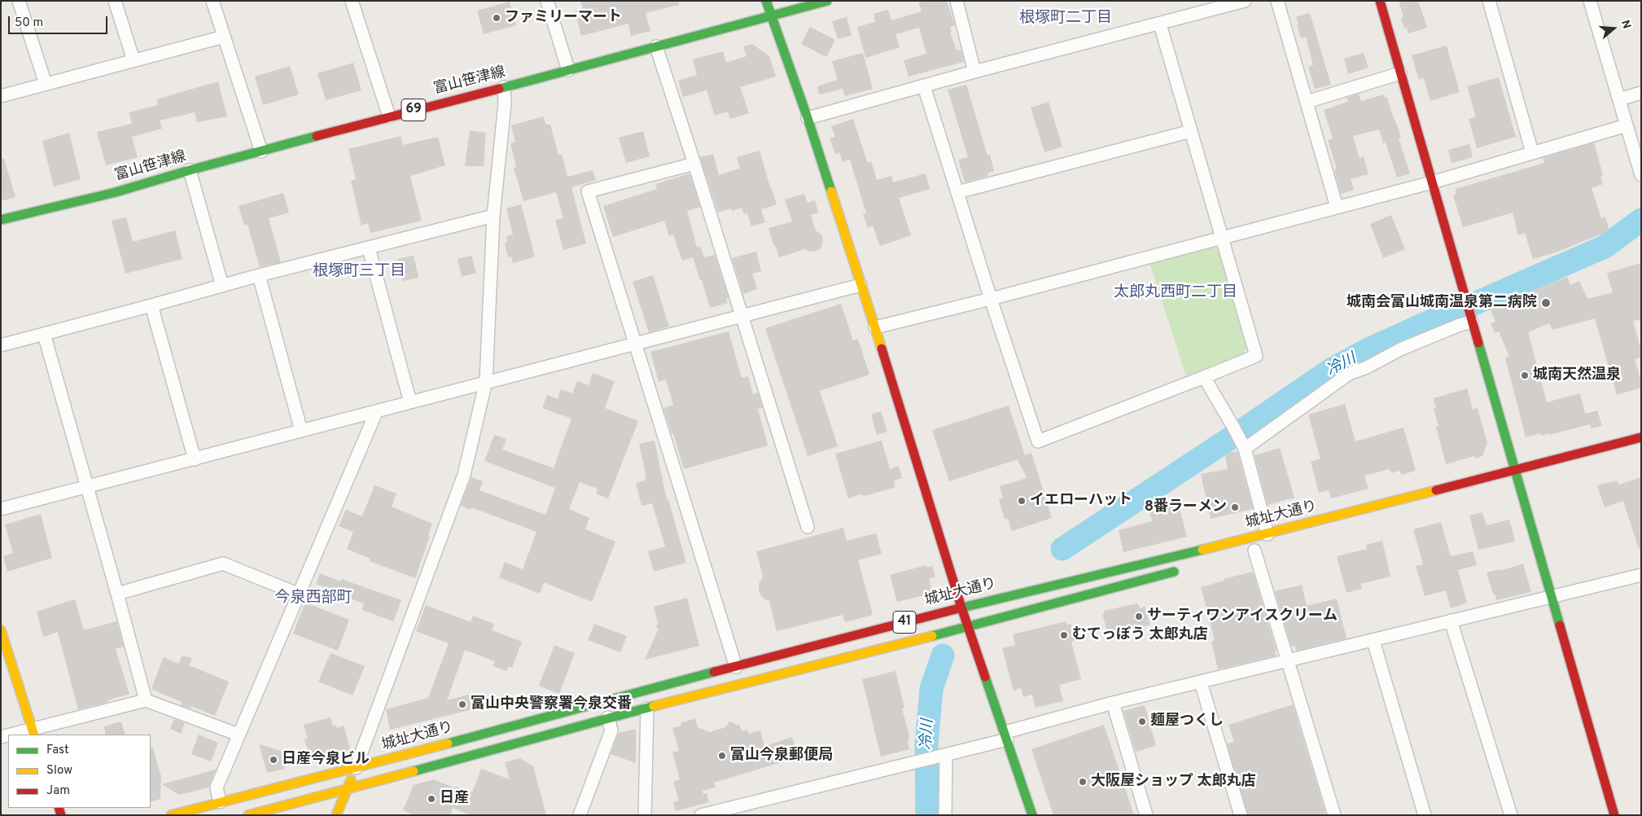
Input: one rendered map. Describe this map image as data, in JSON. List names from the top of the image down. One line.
{"streets":{"main road":["富山笹津線","69","城址大通り","41"]},"districts":["根塚町二丁目","根塚町三丁目","太郎丸西町二丁目","今泉西部町"],"water":["冷川"],"places":["ファミリーマート","城南会富山城南温泉第二病院","城南天然温泉","イエローハット","8番ラーメン","サーティワンアイスクリーム","むてっぽう 太郎丸店","富山中央警察署今泉交番","麺屋つくし","富山今泉郵便局","日産今泉ビル","大阪屋ショップ 太郎丸店","日産"],"legend":["Fast","Slow","Jam"],"scale_bar":"50 m","north":"right"}
